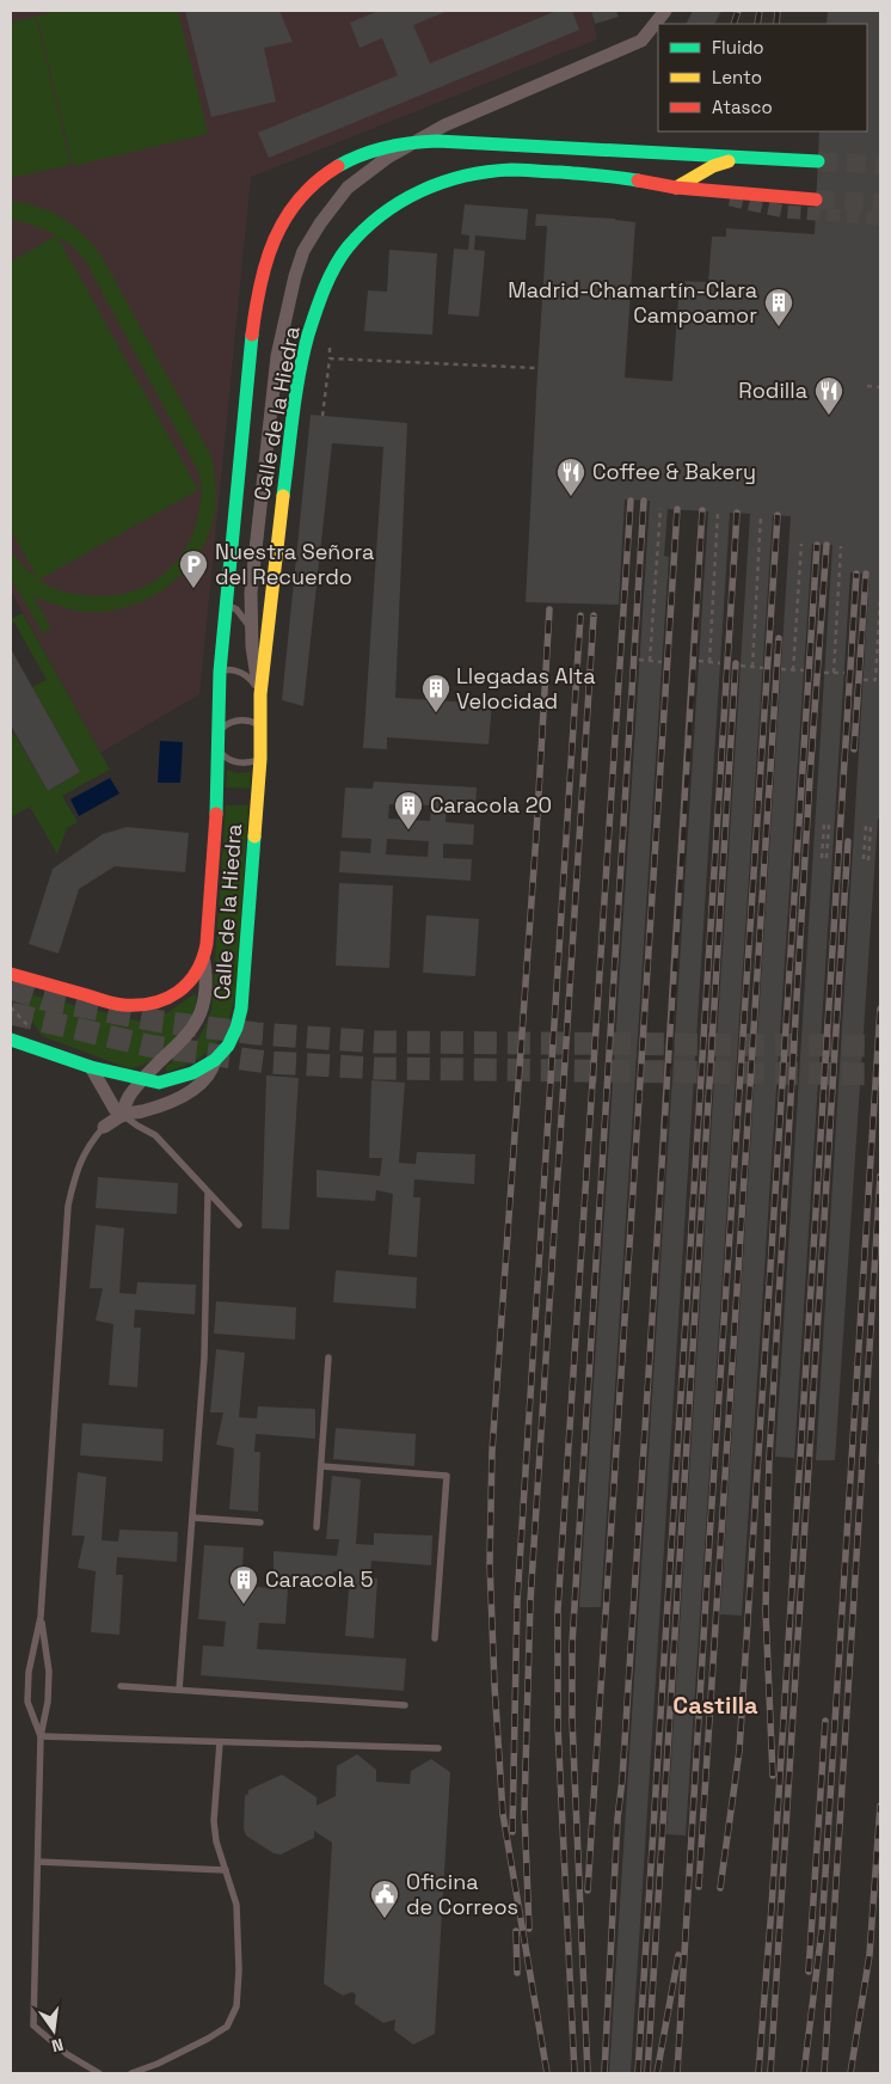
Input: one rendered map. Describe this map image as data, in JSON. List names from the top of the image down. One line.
{"streets":{"main road":["Calle de la Hiedra"]},"districts":["Castilla"],"places":{"building":["Madrid-Chamartín-Clara Campoamor","Llegadas Alta Velocidad","Caracola 20","Caracola 5"],"restaurant":["Rodilla","Coffee & Bakery"],"parking":["Nuestra Señora del Recuerdo"],"public building":["Oficina de Correos"]},"legend":["Fluido","Lento","Atasco"],"north":"bottom"}
